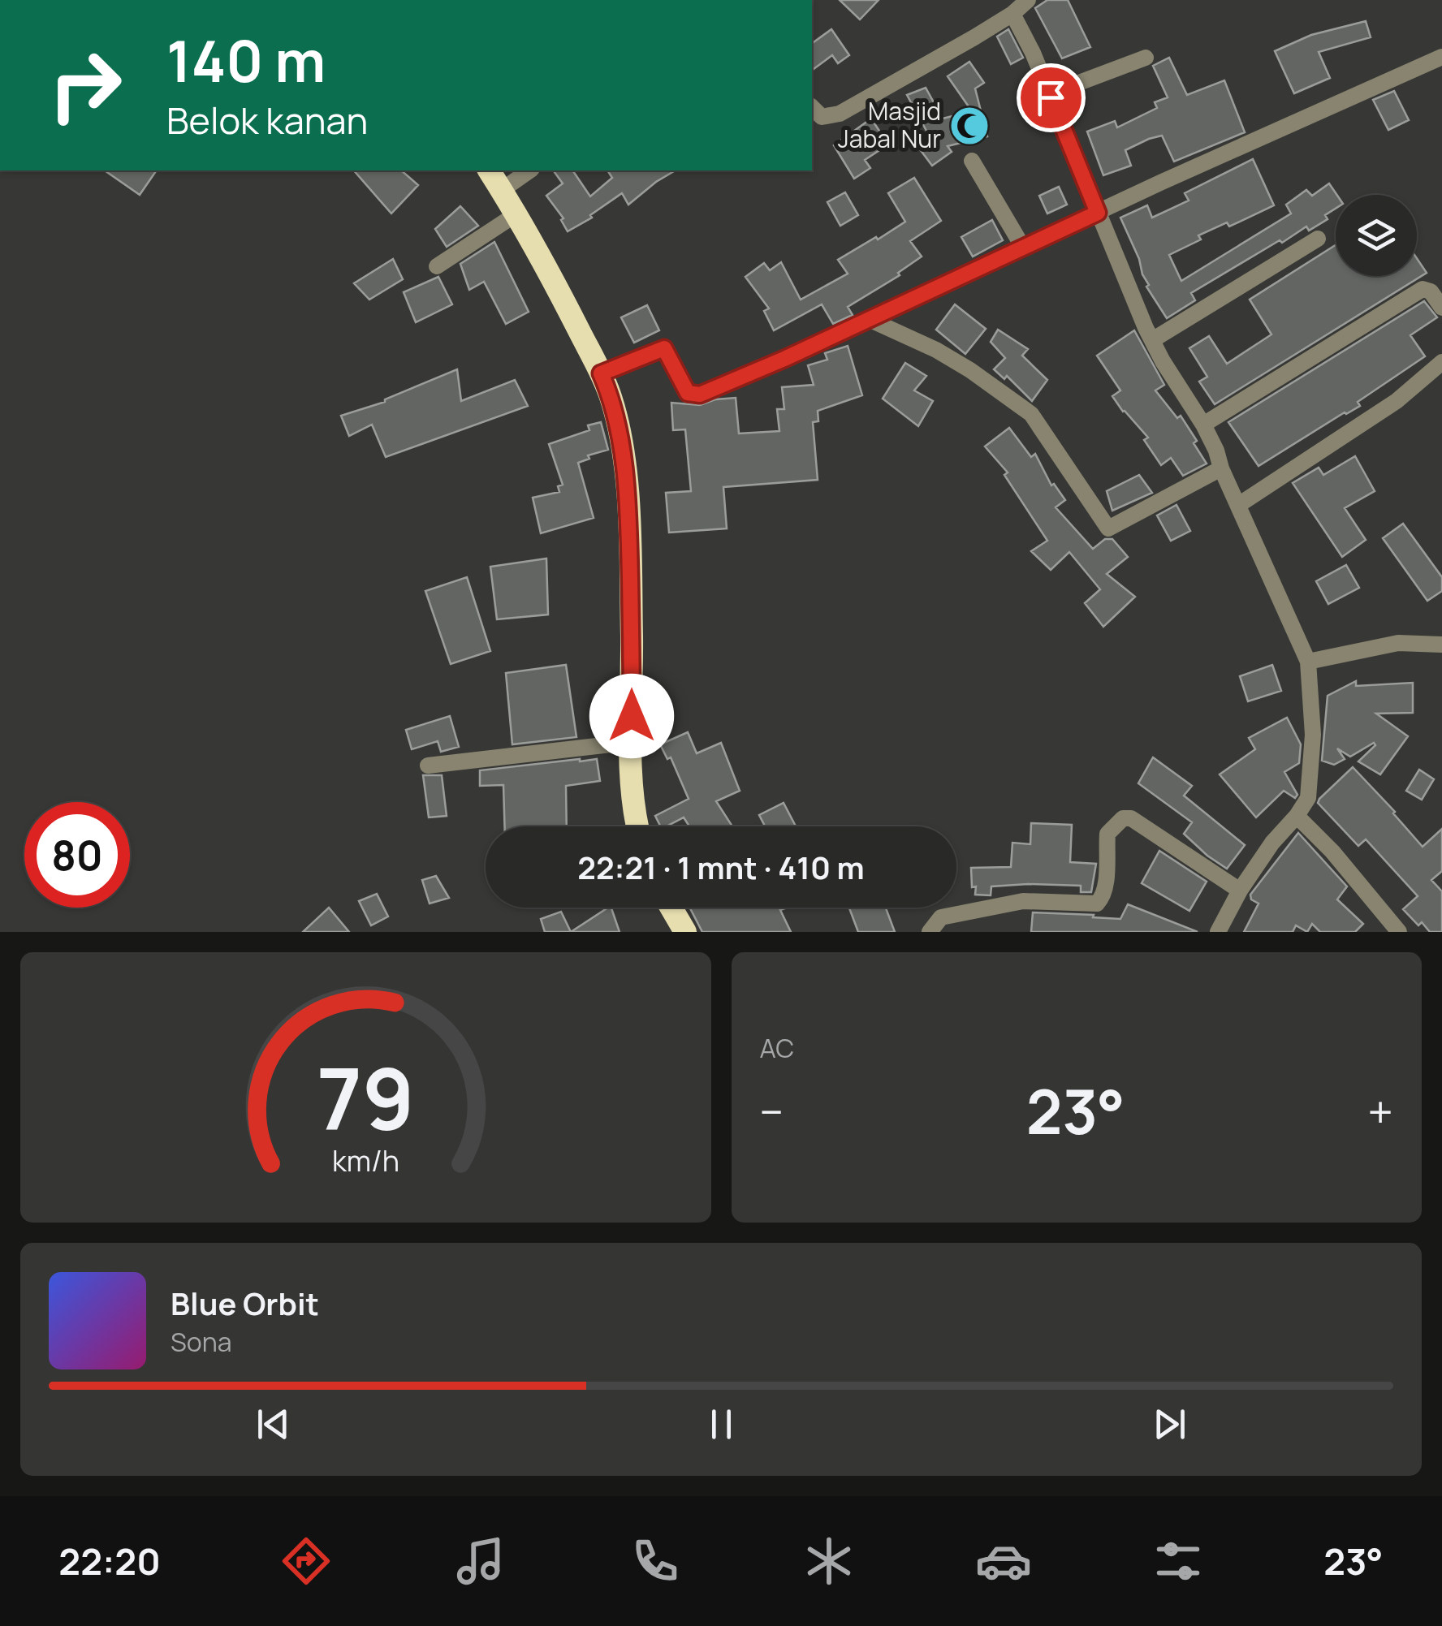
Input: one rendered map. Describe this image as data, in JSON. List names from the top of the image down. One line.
{"places":{"mosque":["Masjid Jabal Nur"]},"page":{"turn":["140 m","Belok kanan"],"limit":"80","trip":"22:21 · 1 mnt · 410 m","tile":"AC","heat":["−","23°","+"],"song":["Blue Orbit","Sona"],"tabs":["22:20","23°"],"gauge":["79","km/h"]}}
